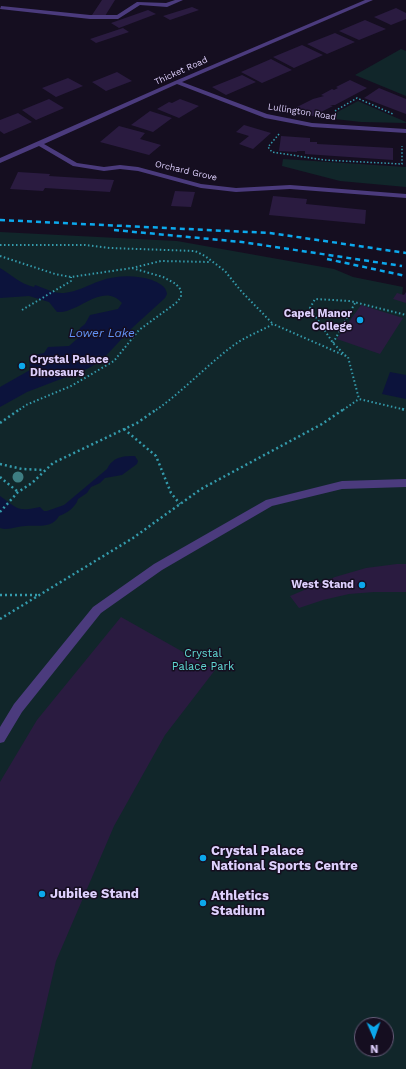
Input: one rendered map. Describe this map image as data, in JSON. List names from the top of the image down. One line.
{"streets":{"street":["Thicket Road","Lullington Road","Orchard Grove"]},"crossings":[["Thicket Road","Lullington Road"],["Thicket Road","Orchard Grove"]],"water":["Lower Lake"],"parks":["Crystal Palace Park"],"places":["Capel Manor College","Crystal Palace Dinosaurs","West Stand","Crystal Palace National Sports Centre","Jubilee Stand","Athletics Stadium"],"north":"bottom"}
